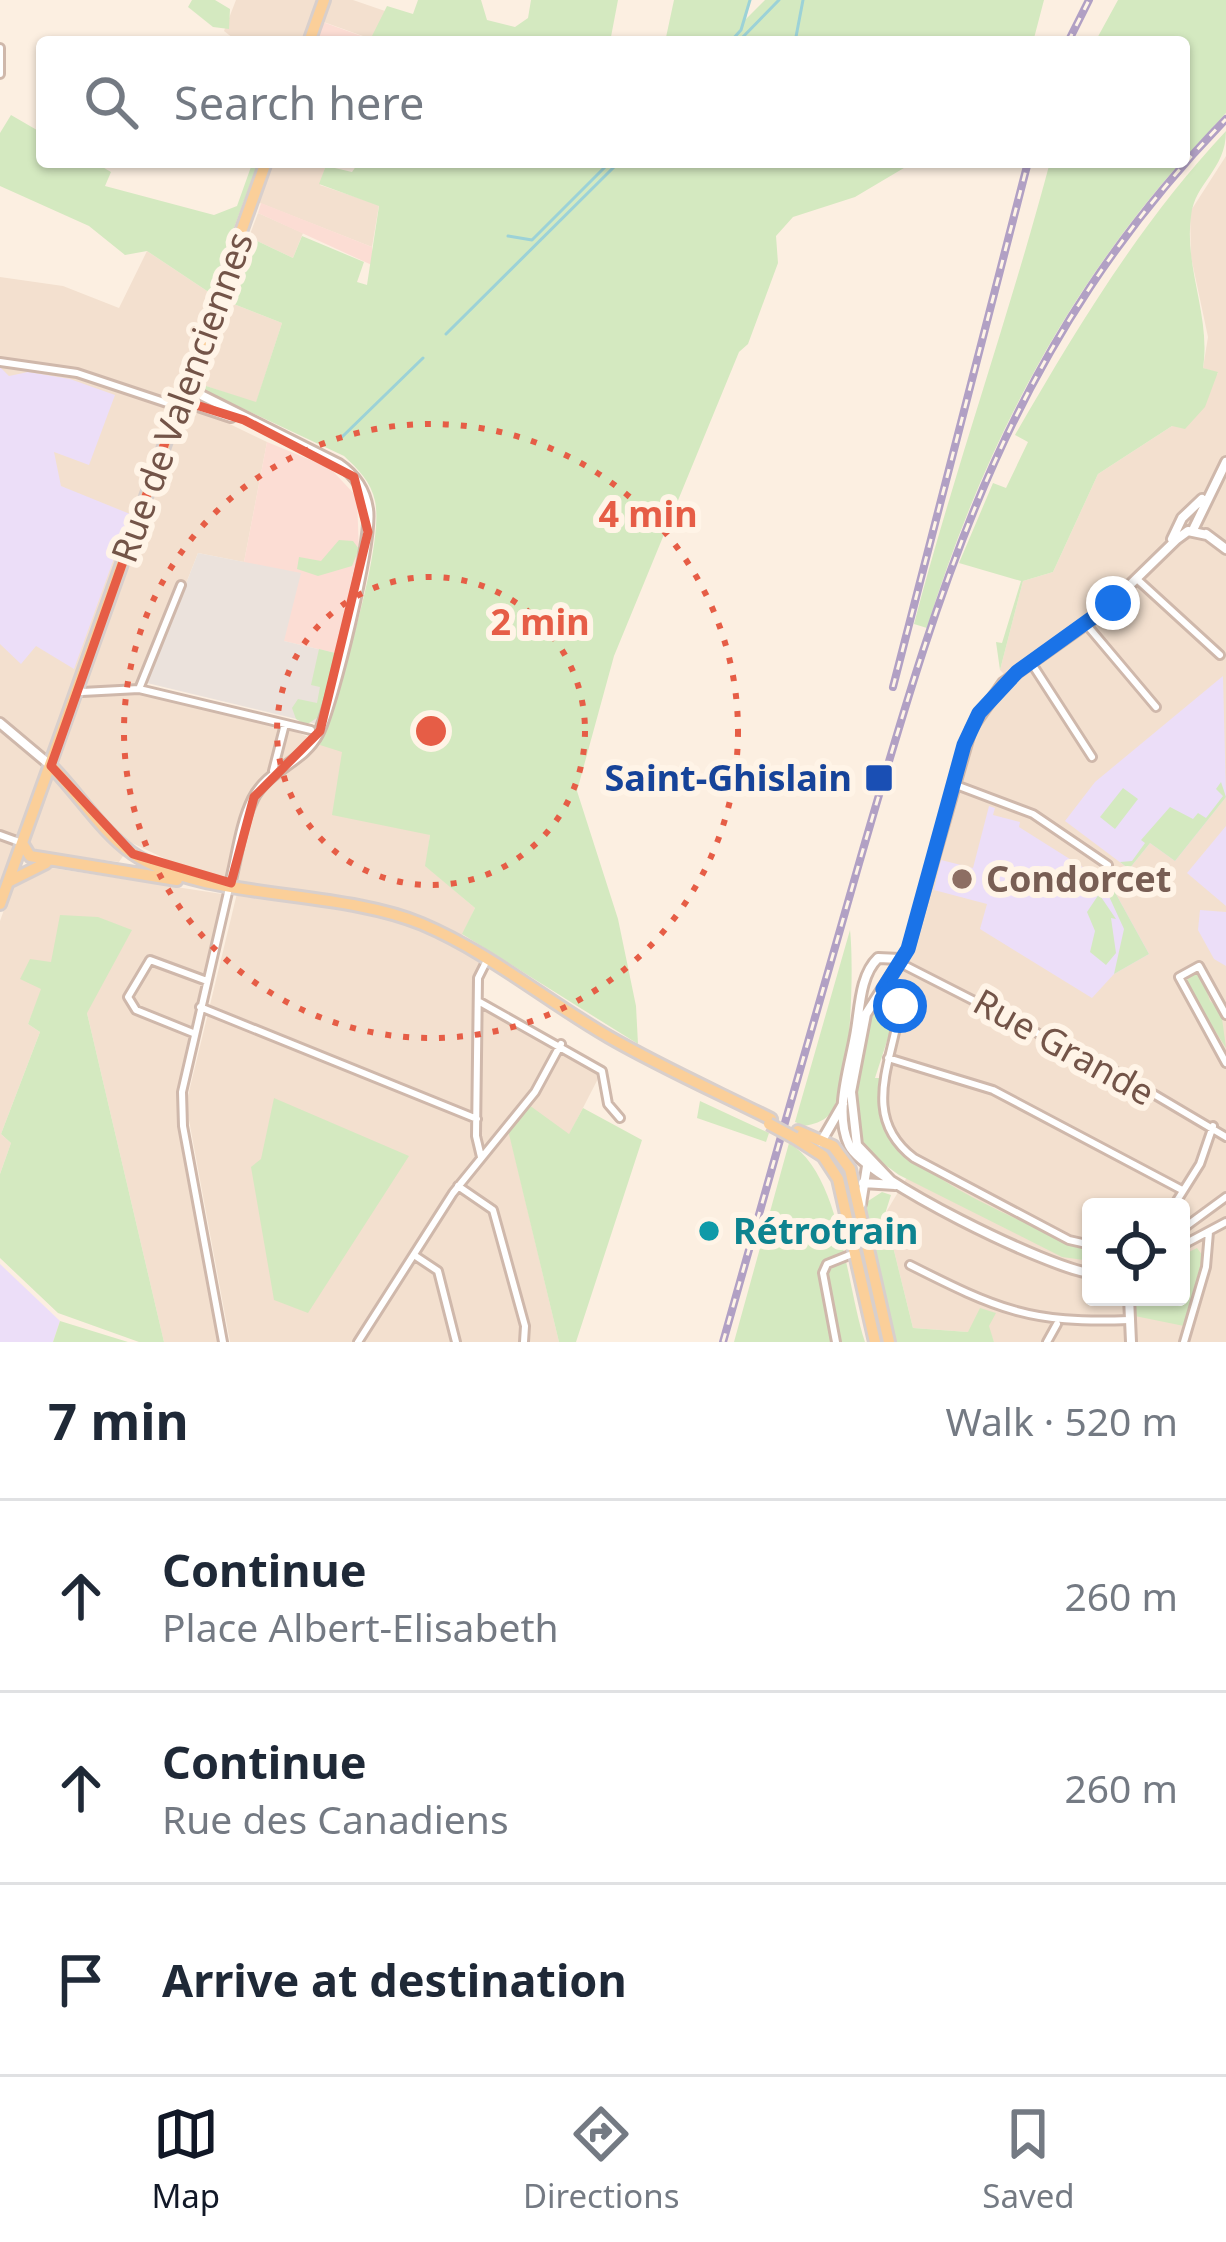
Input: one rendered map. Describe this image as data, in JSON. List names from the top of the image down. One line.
{"streets":{"main road":["Rue de Valenciennes"],"street":["Rue Grande"]},"places":{"transit":["Saint-Ghislain"],"other":["Condorcet","Rétrotrain"]},"page":{"search":"Search here","heading":["7 min","Walk · 520 m"],"list":[["Continue","Place Albert-Elisabeth","260 m"],["Continue","Rue des Canadiens","260 m"],"Arrive at destination"],"nav":["Map","Directions","Saved"]},"rings":["4 min","2 min"]}
